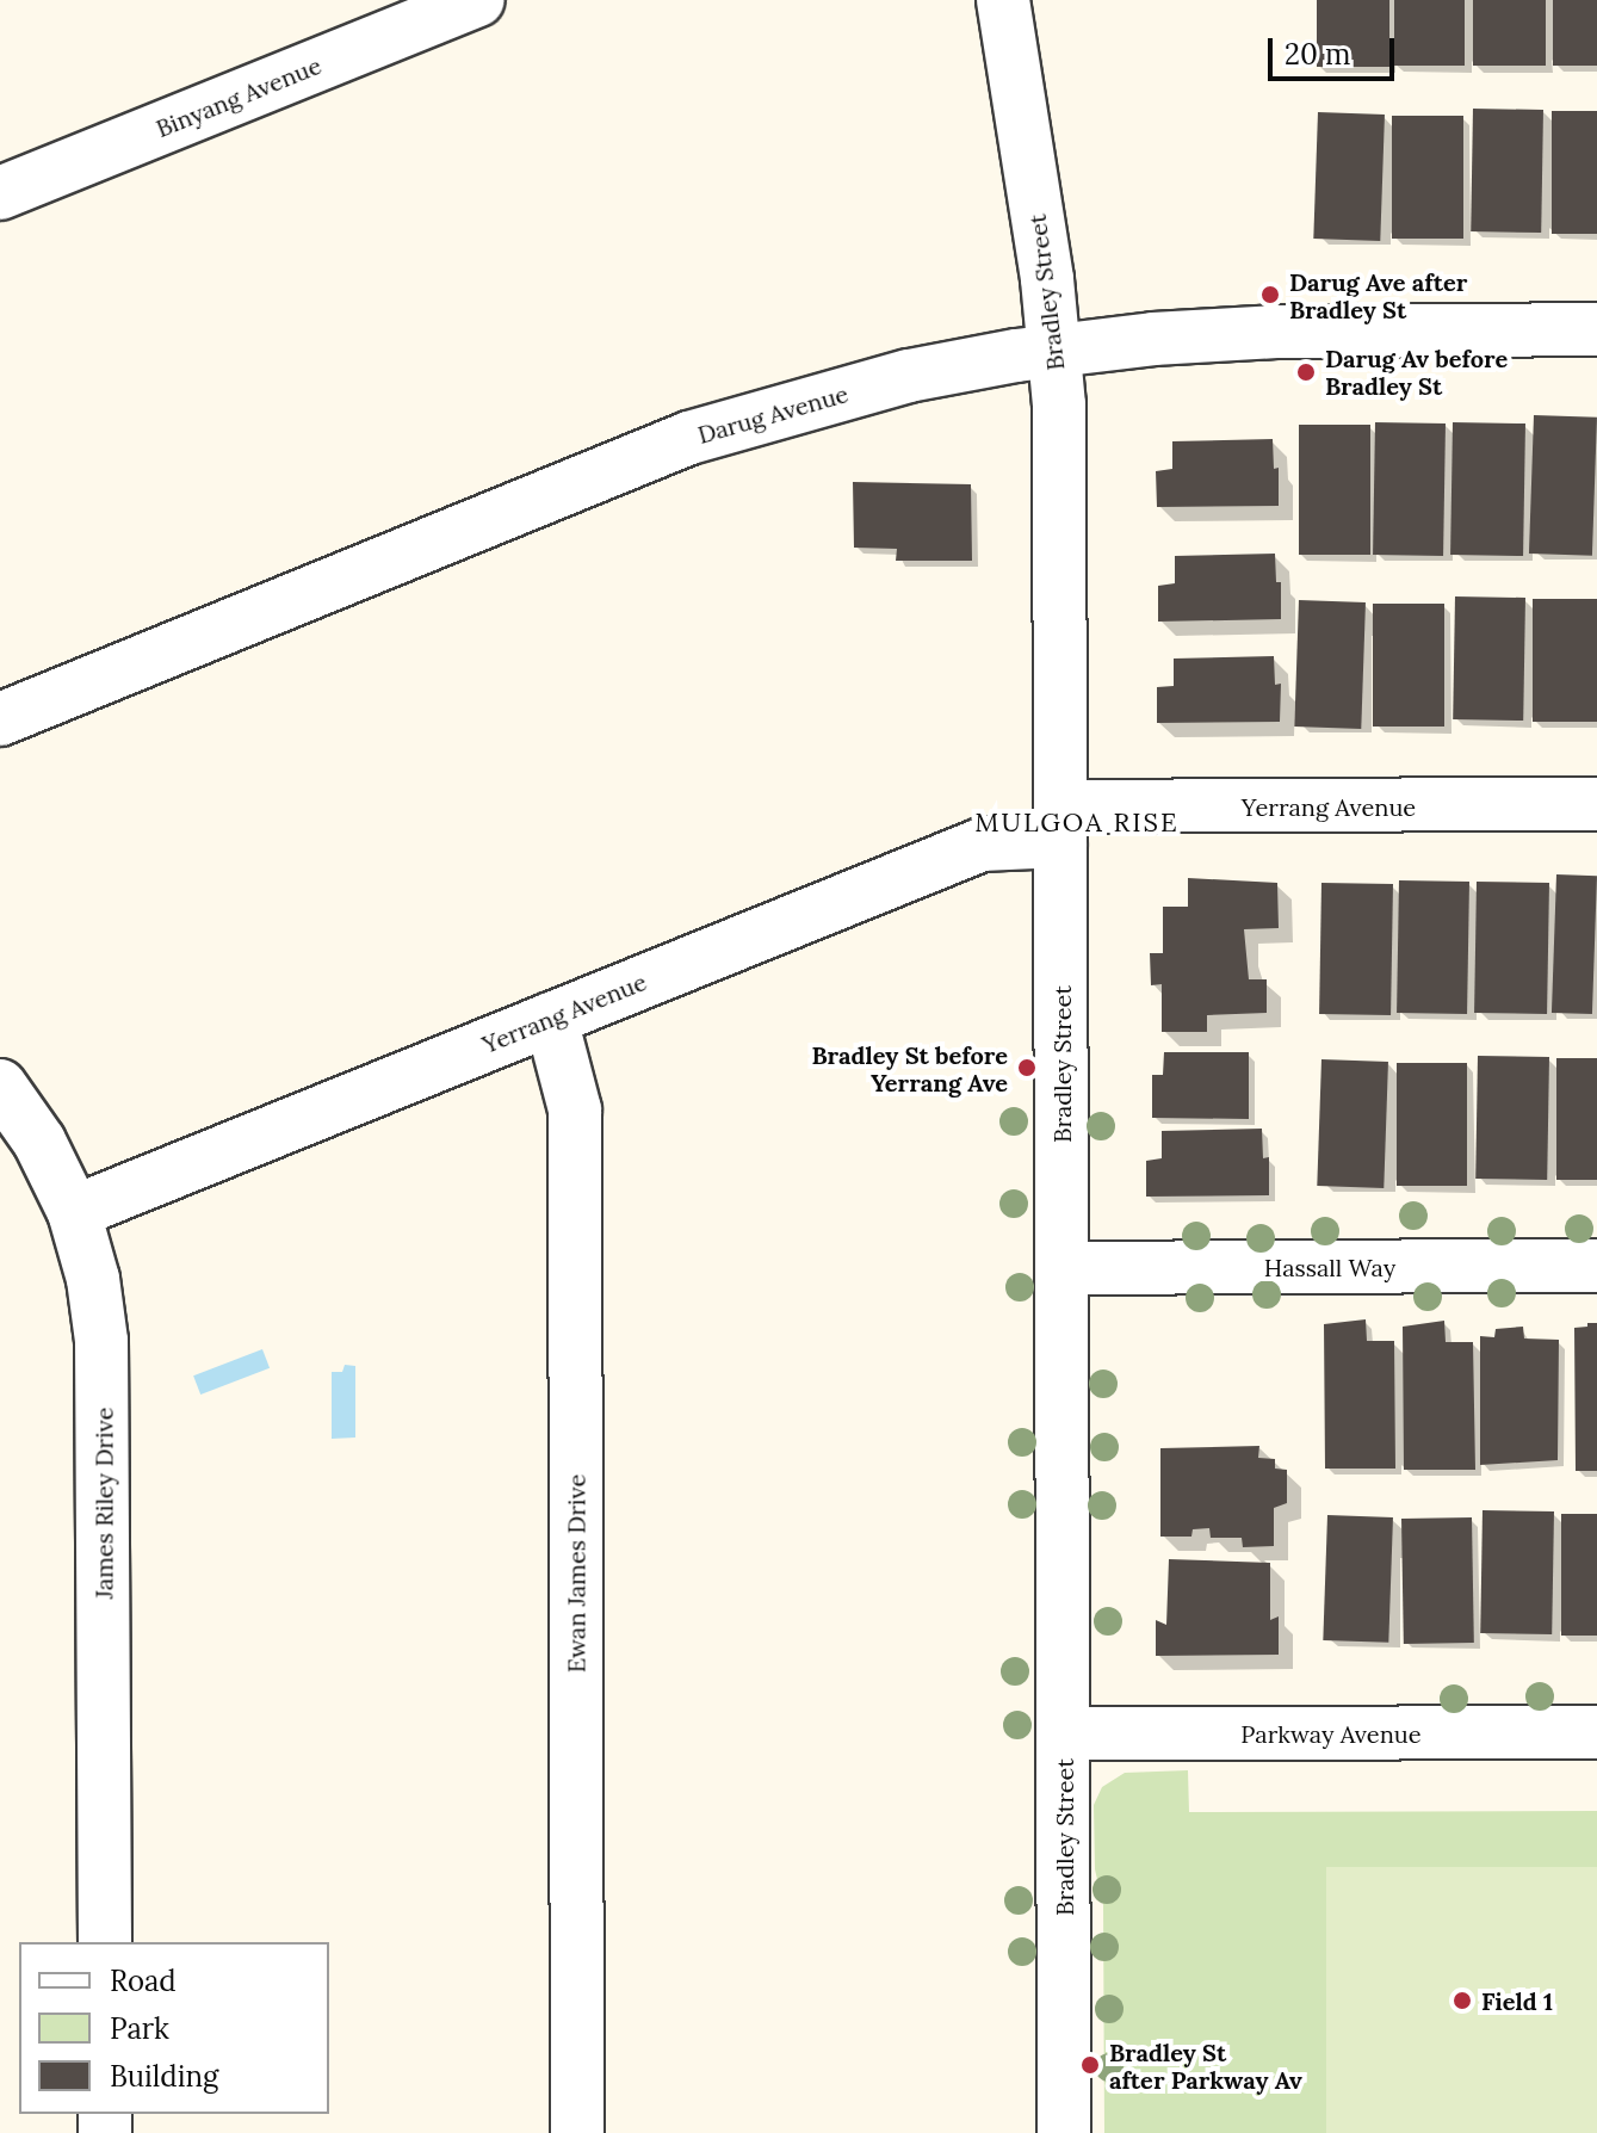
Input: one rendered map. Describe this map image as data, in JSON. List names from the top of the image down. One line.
{"streets":{"street":["Binyang Avenue","Bradley Street","Darug Avenue","Yerrang Avenue","Hassall Way","James Riley Drive","Ewan James Drive","Parkway Avenue"]},"crossings":[["Bradley Street","Darug Avenue"],["Bradley Street","Yerrang Avenue"],["Bradley Street","Hassall Way"],["Bradley Street","Parkway Avenue"],["Yerrang Avenue","James Riley Drive"],["Yerrang Avenue","Ewan James Drive"]],"districts":["MULGOA RISE"],"places":["Darug Ave after Bradley St","Darug Av before Bradley St","Bradley St before Yerrang Ave","Field 1","Bradley St after Parkway Av"],"legend":["Road","Park","Building"],"scale_bar":"20 m"}
